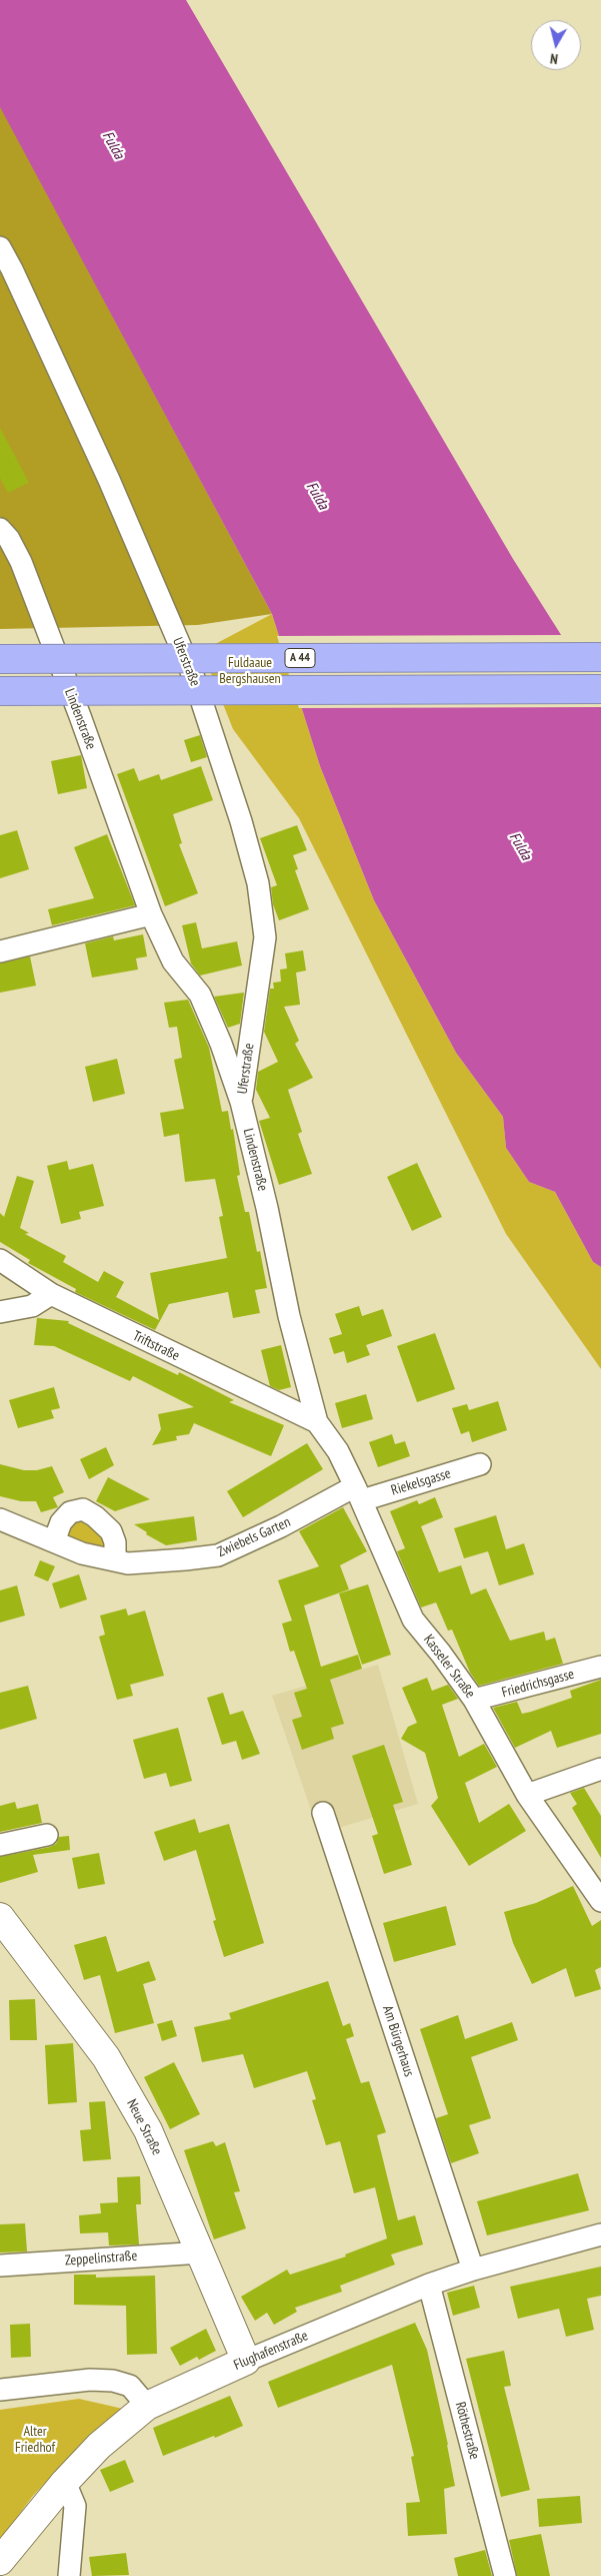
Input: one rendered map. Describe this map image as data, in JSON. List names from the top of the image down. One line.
{"streets":{"highway":["A 44"],"street":["Uferstraße","Lindenstraße","Triftstraße","Riekelsgasse","Zwiebels Garten","Kasseler Straße","Friedrichsgasse","Am Bürgerhaus","Neue Straße","Zeppelinstraße","Flughafenstraße","Röthestraße"]},"crossings":[["Uferstraße","Lindenstraße"],["Lindenstraße","Triftstraße"],["Lindenstraße","Kasseler Straße"],["Triftstraße","Kasseler Straße"],["Riekelsgasse","Zwiebels Garten"],["Riekelsgasse","Kasseler Straße"],["Zwiebels Garten","Kasseler Straße"],["Kasseler Straße","Friedrichsgasse"],["Am Bürgerhaus","Flughafenstraße"],["Neue Straße","Zeppelinstraße"],["Neue Straße","Flughafenstraße"],["Flughafenstraße","Röthestraße"]],"water":["Fulda"],"parks":["Fuldaaue Bergshausen","Alter Friedhof"],"north":"bottom"}
